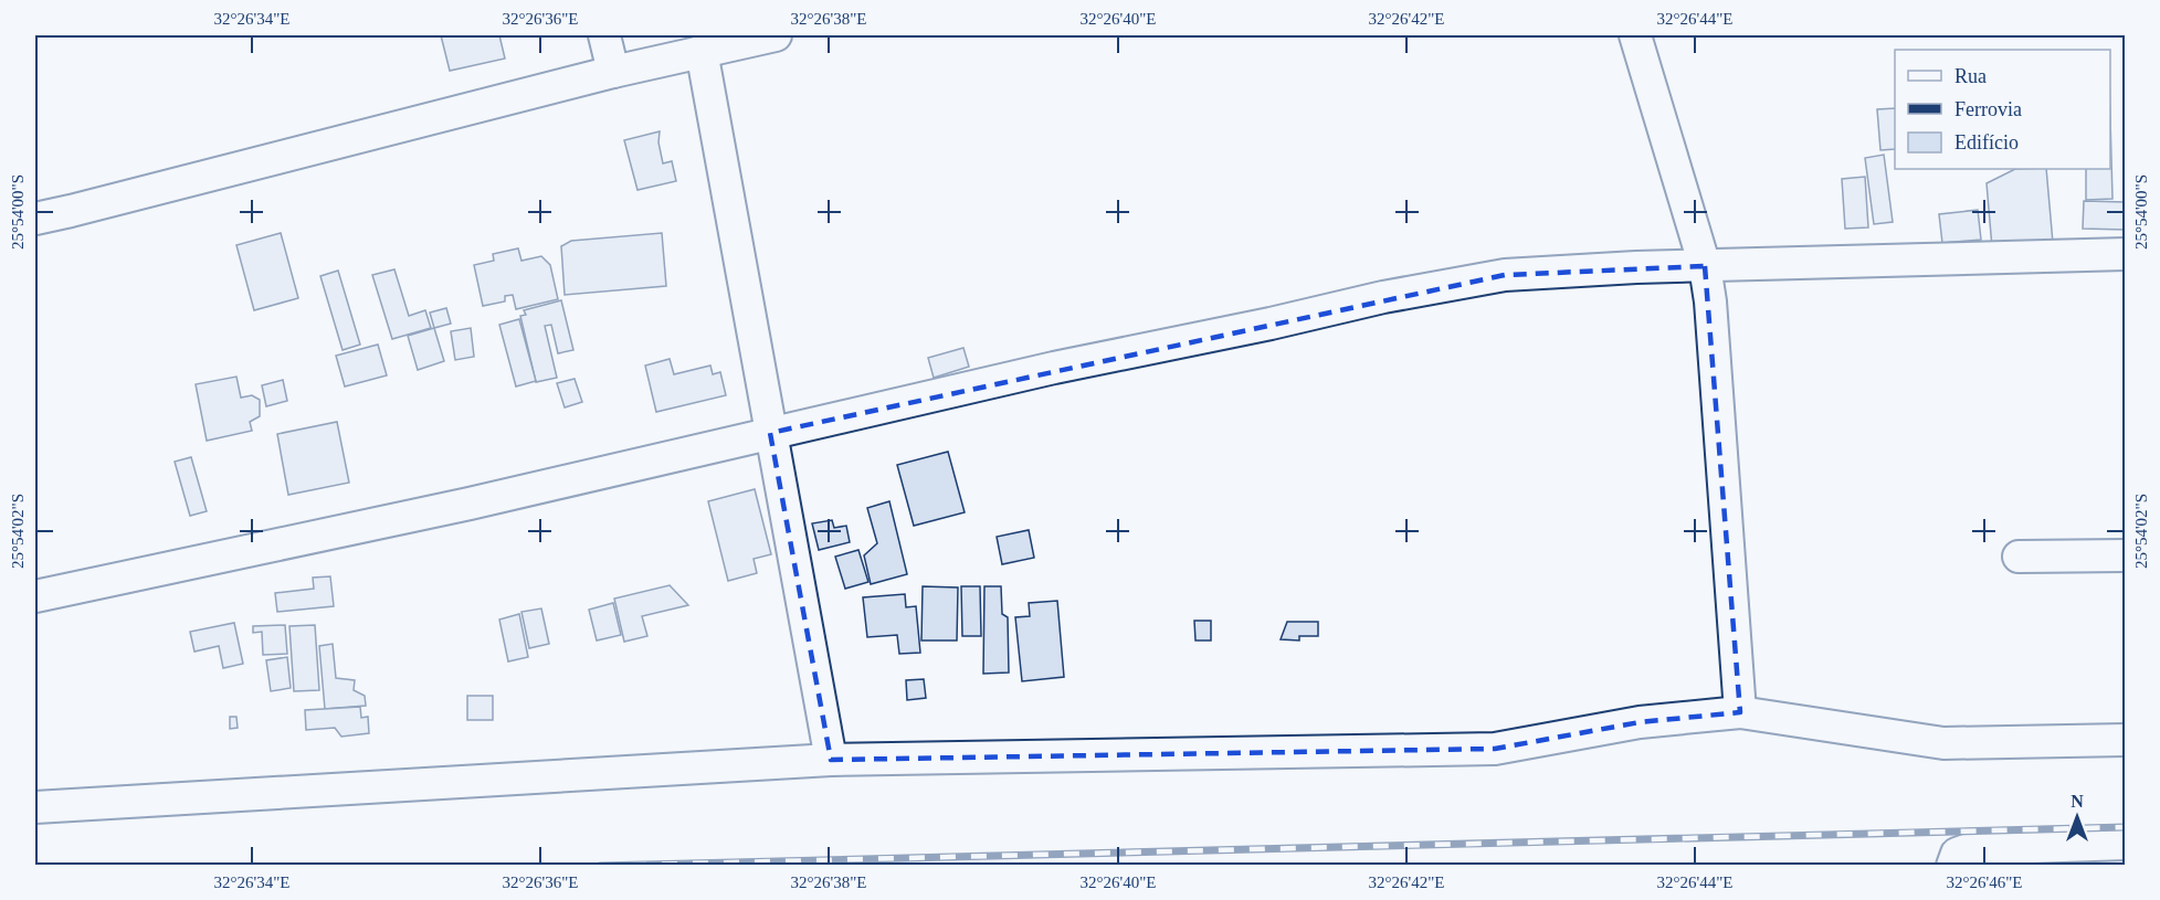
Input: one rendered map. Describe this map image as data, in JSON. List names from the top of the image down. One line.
{"legend":["Rua","Ferrovia","Edifício"],"north":"top","coordinates":["32°26'34\"E","32°26'36\"E","32°26'38\"E","32°26'40\"E","32°26'42\"E","32°26'44\"E","25°54'00\"S","25°54'02\"S","32°26'46\"E"]}
